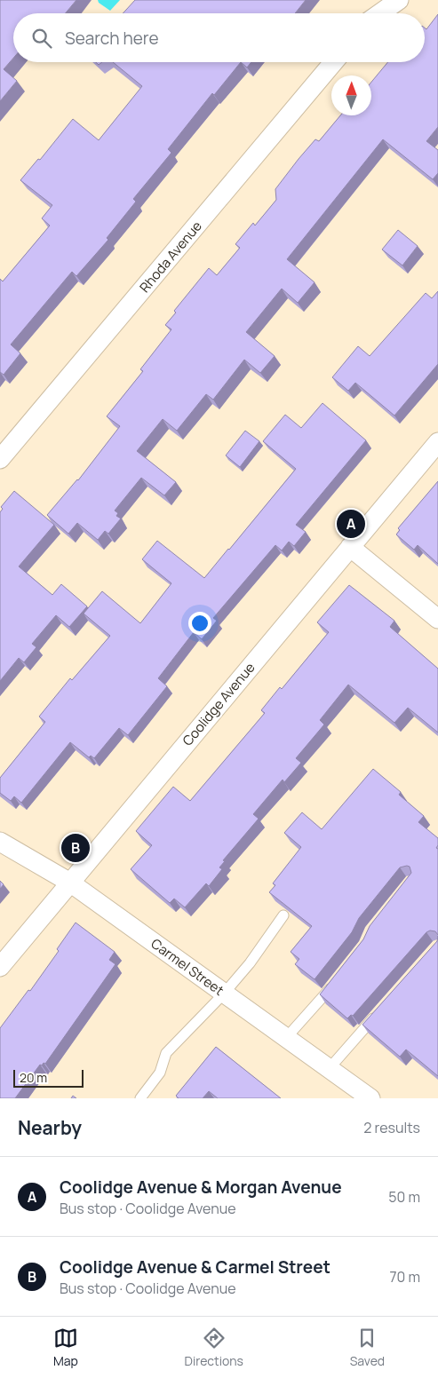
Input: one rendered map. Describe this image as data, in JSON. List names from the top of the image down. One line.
{"streets":{"street":["Rhoda Avenue","Coolidge Avenue","Carmel Street"]},"crossings":[["Coolidge Avenue","Carmel Street"]],"scale_bar":"20 m","north":"top","page":{"search":"Search here","pins":["A","B"],"scale":"20 m","heading":["Nearby","2 results"],"list":[{"mark":"A","name":"Coolidge Avenue & Morgan Avenue","note":"Bus stop · Coolidge Avenue","value":"50 m"},{"mark":"B","name":"Coolidge Avenue & Carmel Street","note":"Bus stop · Coolidge Avenue","value":"70 m"}],"nav":["Map","Directions","Saved"]}}
